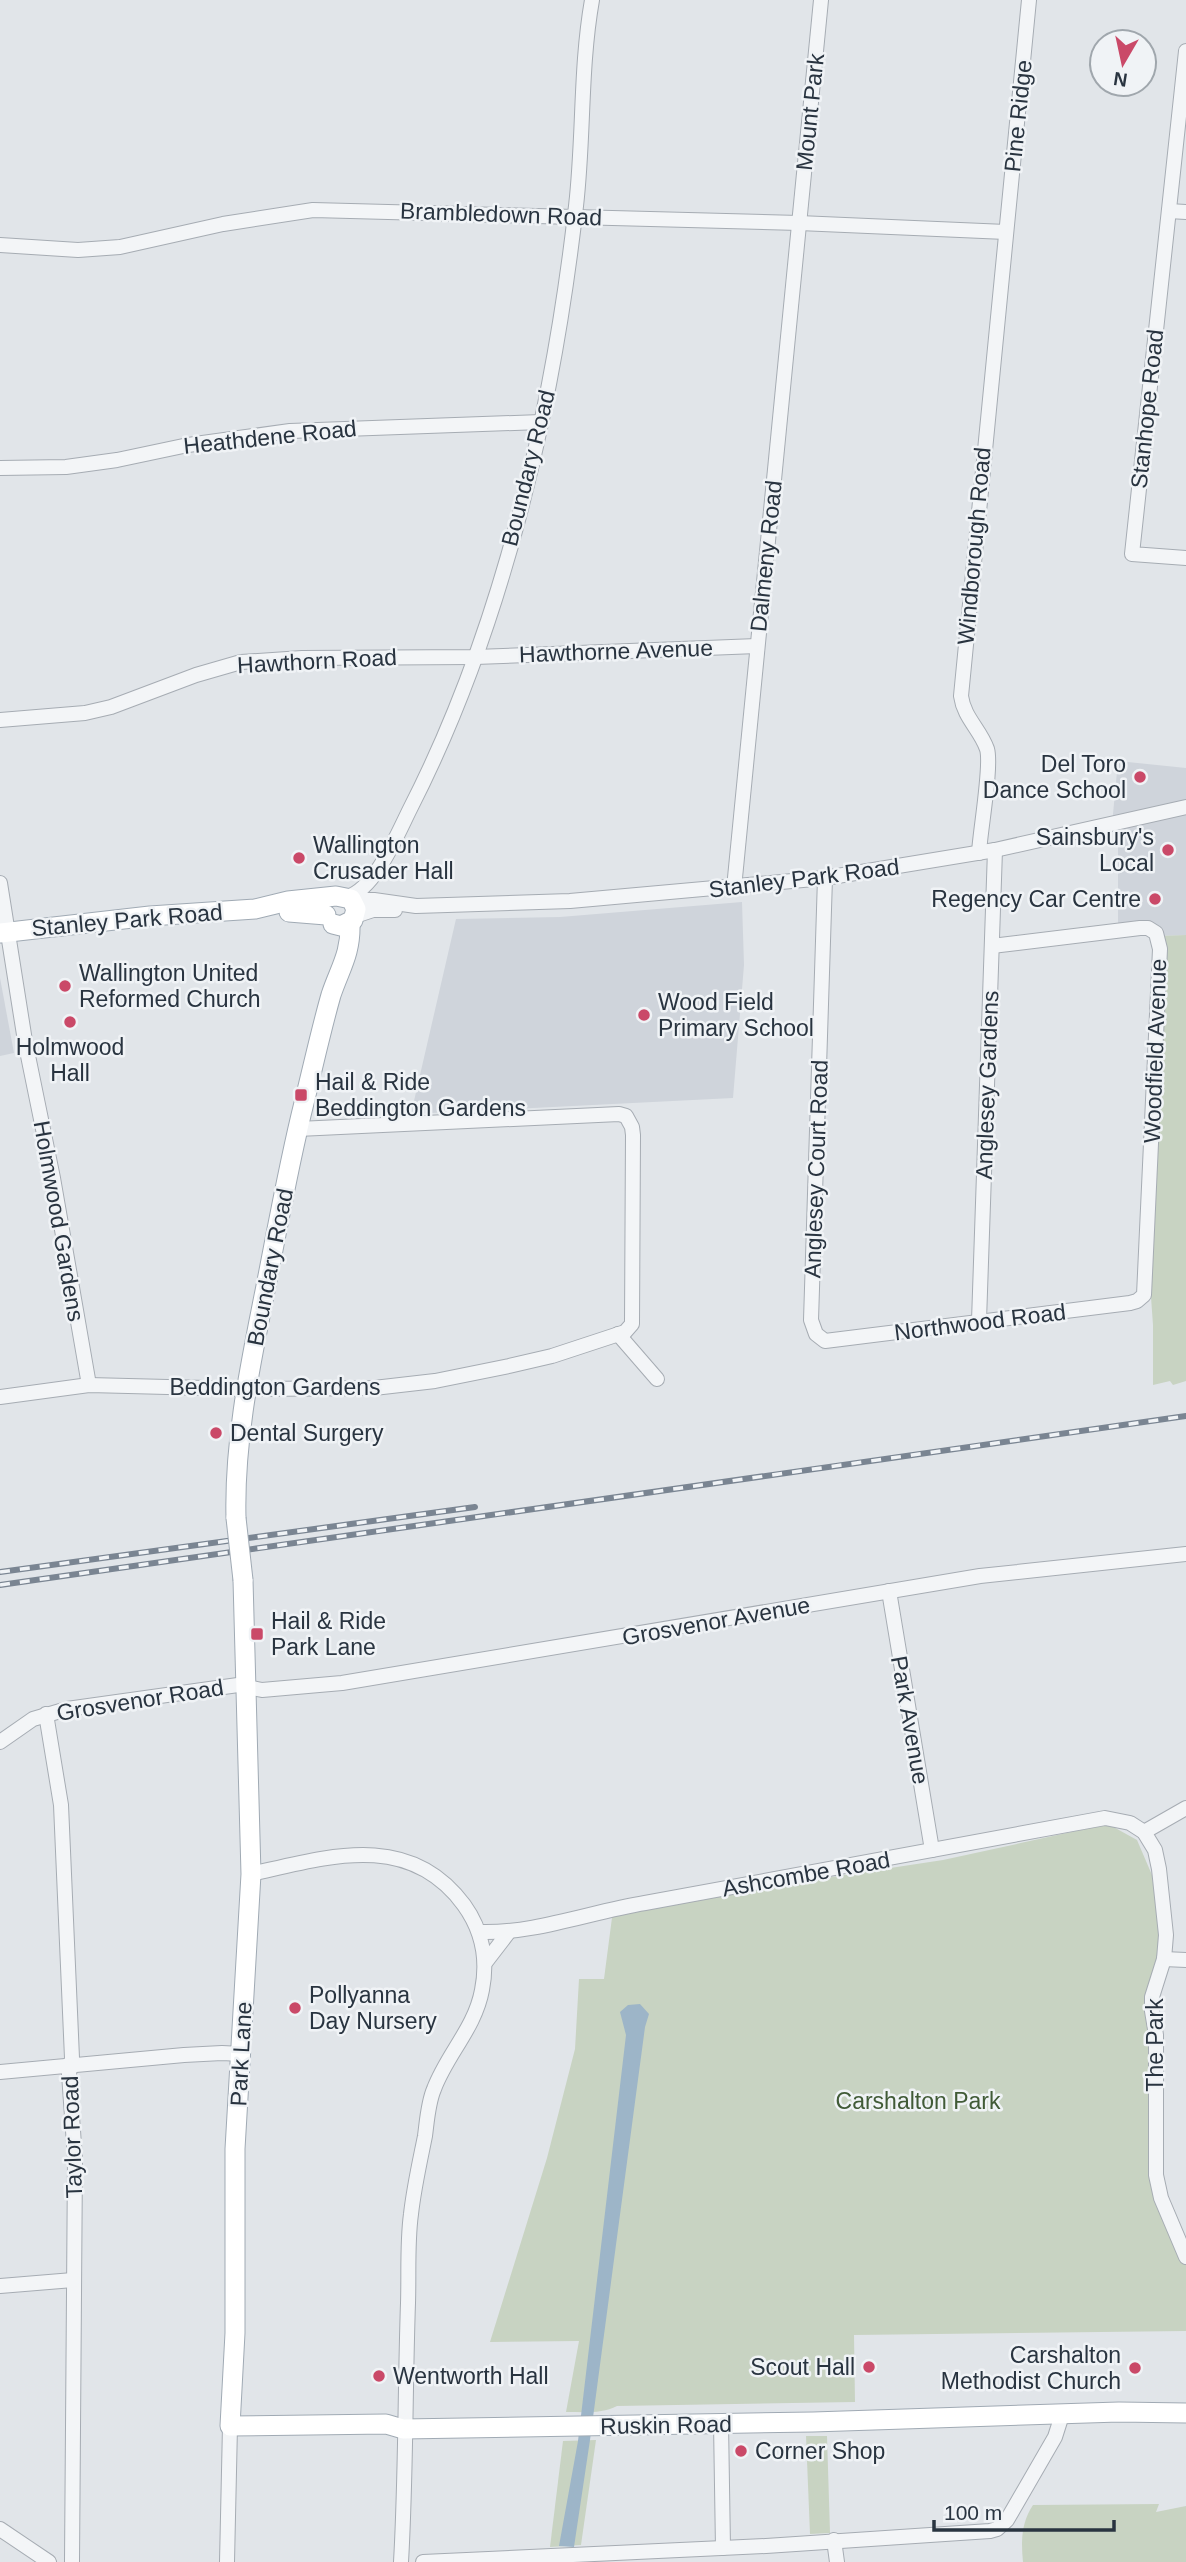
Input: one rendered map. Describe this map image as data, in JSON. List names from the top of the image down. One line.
{"streets":{"main road":["Boundary Road","Stanley Park Road","Park Lane","Ruskin Road"],"street":["Mount Park","Pine Ridge","Brambledown Road","Stanhope Road","Heathdene Road","Windborough Road","Dalmeny Road","Hawthorne Avenue","Hawthorn Road","Woodfield Avenue","Anglesey Gardens","Anglesey Court Road","Holmwood Gardens","Northwood Road","Beddington Gardens","Grosvenor Avenue","Grosvenor Road","Park Avenue","Ashcombe Road","The Park","Taylor Road"]},"crossings":[["Mount Park","Brambledown Road"],["Mount Park","Dalmeny Road"],["Pine Ridge","Brambledown Road"],["Pine Ridge","Windborough Road"],["Brambledown Road","Boundary Road"],["Brambledown Road","Windborough Road"],["Brambledown Road","Dalmeny Road"],["Heathdene Road","Boundary Road"],["Boundary Road","Hawthorne Avenue"],["Boundary Road","Hawthorn Road"],["Boundary Road","Stanley Park Road"],["Boundary Road","Beddington Gardens"],["Boundary Road","Park Lane"],["Windborough Road","Stanley Park Road"],["Dalmeny Road","Hawthorne Avenue"],["Dalmeny Road","Stanley Park Road"],["Hawthorne Avenue","Hawthorn Road"],["Stanley Park Road","Anglesey Gardens"],["Stanley Park Road","Anglesey Court Road"],["Stanley Park Road","Holmwood Gardens"],["Woodfield Avenue","Anglesey Gardens"],["Woodfield Avenue","Northwood Road"],["Anglesey Gardens","Northwood Road"],["Anglesey Court Road","Northwood Road"],["Holmwood Gardens","Beddington Gardens"],["Grosvenor Avenue","Grosvenor Road"],["Grosvenor Avenue","Park Avenue"],["Grosvenor Avenue","Park Lane"],["Grosvenor Road","Park Lane"],["Grosvenor Road","Taylor Road"],["Park Avenue","Ashcombe Road"],["Ashcombe Road","The Park"],["Park Lane","Ruskin Road"]],"parks":["Carshalton Park"],"places":{"other":["Del Toro Dance School","Sainsbury's Local","Wallington Crusader Hall","Regency Car Centre","Wallington United Reformed Church","Wood Field Primary School","Holmwood Hall","Dental Surgery","Pollyanna Day Nursery","Scout Hall","Carshalton Methodist Church","Wentworth Hall","Corner Shop"],"transit":["Hail & Ride Beddington Gardens","Hail & Ride Park Lane"]},"scale_bar":"100 m","north":"bottom"}
